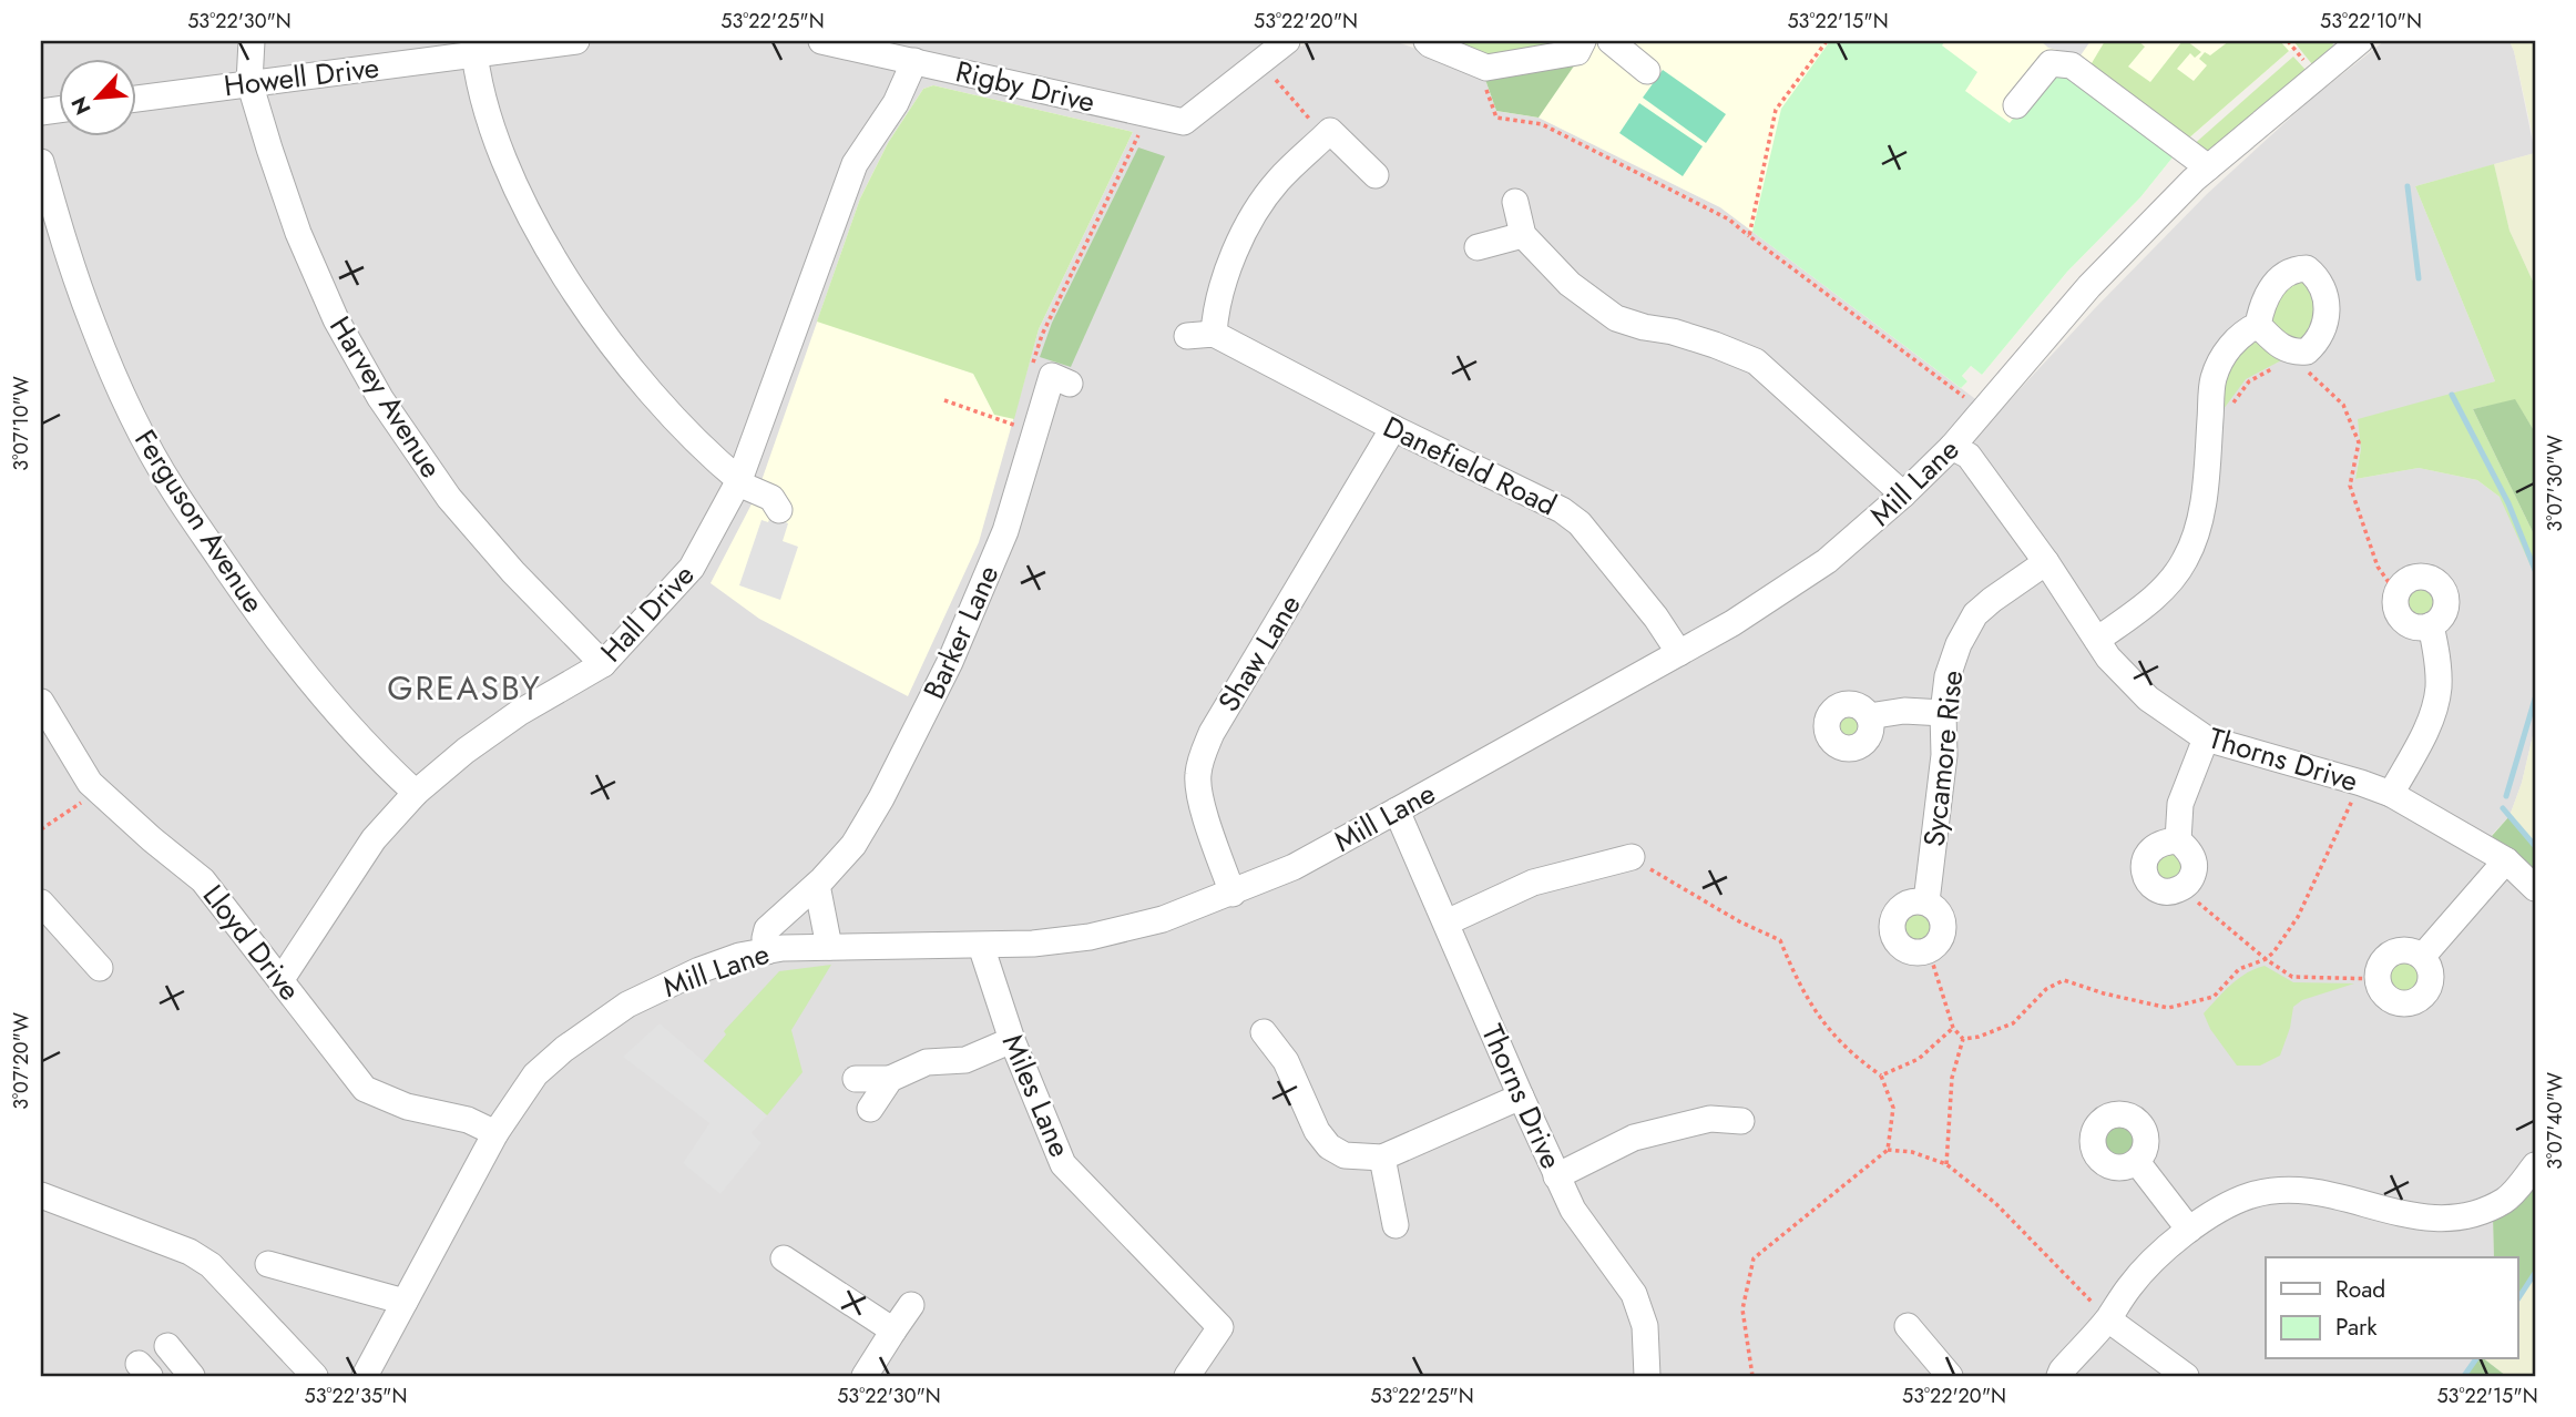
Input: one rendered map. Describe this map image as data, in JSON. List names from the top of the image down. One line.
{"streets":{"street":["Howell Drive","Rigby Drive","Harvey Avenue","Danefield Road","Mill Lane","Ferguson Avenue","Hall Drive","Barker Lane","Shaw Lane","Sycamore Rise","Thorns Drive","Lloyd Drive","Miles Lane"]},"crossings":[["Howell Drive","Harvey Avenue"],["Rigby Drive","Hall Drive"],["Harvey Avenue","Hall Drive"],["Danefield Road","Mill Lane"],["Danefield Road","Shaw Lane"],["Mill Lane","Barker Lane"],["Mill Lane","Shaw Lane"],["Mill Lane","Thorns Drive"],["Mill Lane","Lloyd Drive"],["Mill Lane","Miles Lane"],["Ferguson Avenue","Hall Drive"],["Hall Drive","Lloyd Drive"],["Sycamore Rise","Thorns Drive"]],"districts":["GREASBY"],"legend":["Road","Park"],"north":"bottom left","coordinates":["53°22'30\"N","53°22'25\"N","53°22'20\"N","53°22'15\"N","53°22'10\"N","3°07'10\"W","3°07'30\"W","3°07'20\"W","3°07'40\"W","53°22'35\"N"]}
